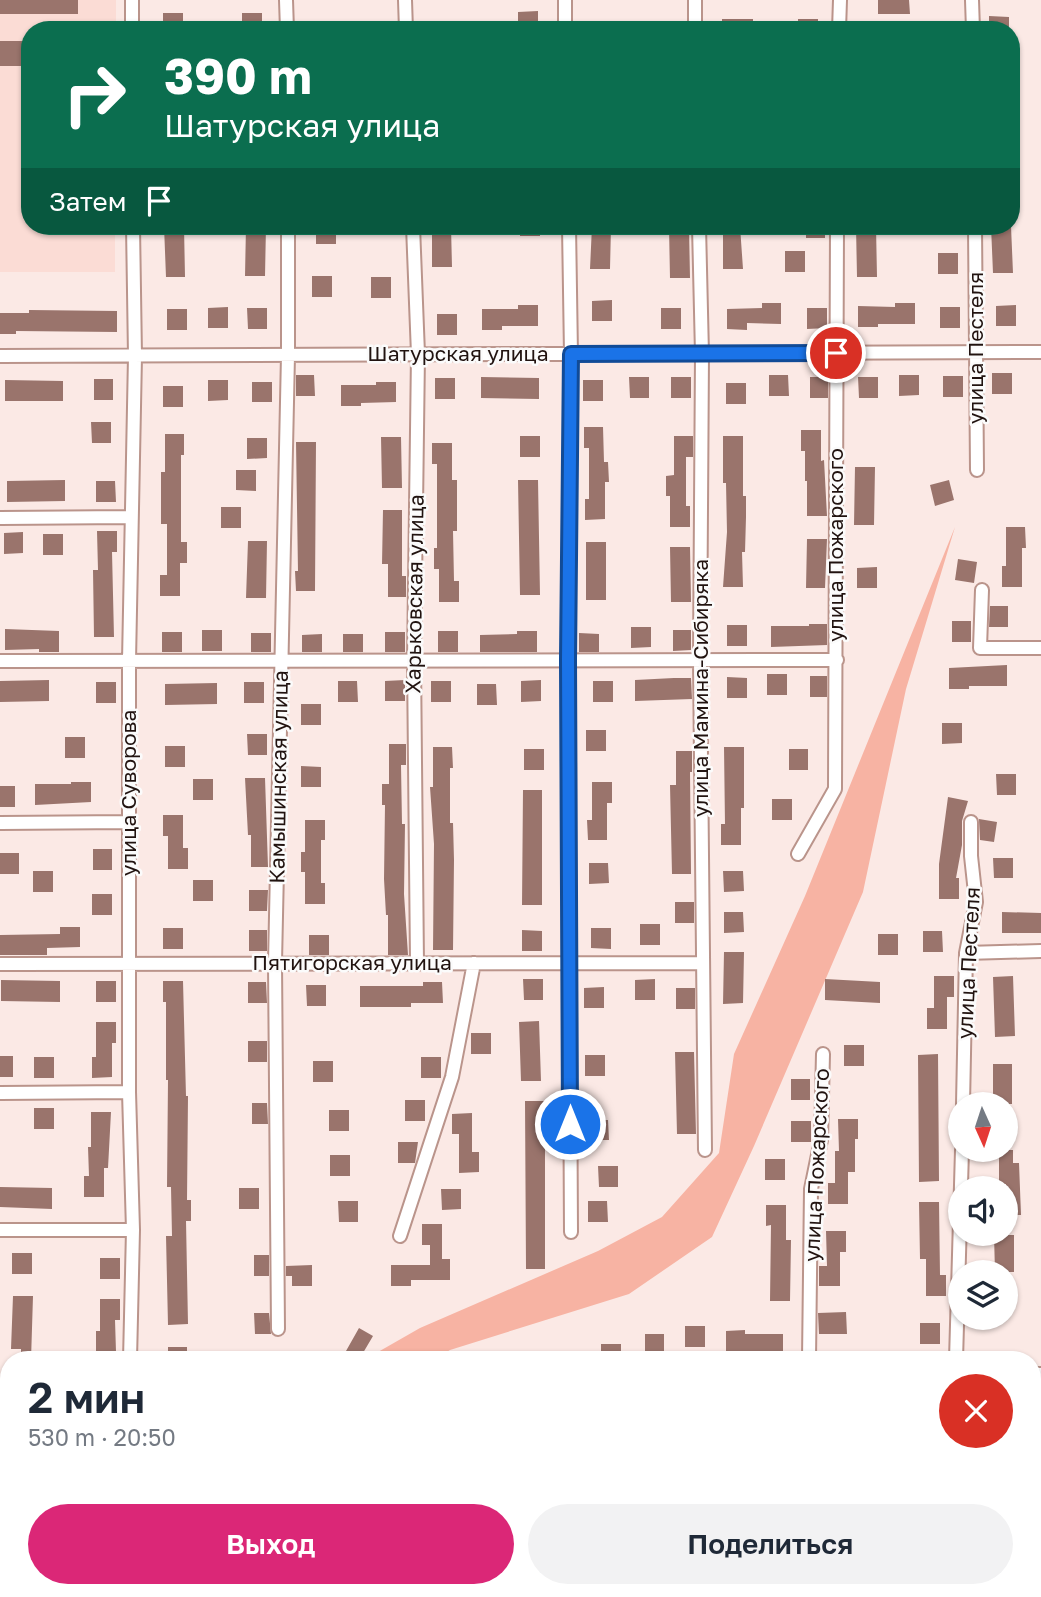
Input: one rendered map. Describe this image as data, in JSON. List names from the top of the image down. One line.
{"streets":{"street":["улица Пестеля","Шатурская улица","улица Пожарского","Харьковская улица","улица Мамина-Сибиряка","Камышинская улица","улица Суворова","Пятигорская улица"]},"crossings":[["улица Пестеля","Шатурская улица"],["Шатурская улица","улица Пожарского"],["Шатурская улица","Харьковская улица"],["Шатурская улица","улица Мамина-Сибиряка"],["Шатурская улица","Камышинская улица"],["Шатурская улица","улица Суворова"],["Харьковская улица","Пятигорская улица"],["улица Мамина-Сибиряка","Пятигорская улица"],["Камышинская улица","Пятигорская улица"],["улица Суворова","Пятигорская улица"]],"north":"bottom","page":{"turn":["390 m","Шатурская улица"],"then":"Затем","heading":["2 мин","530 m · 20:50"],"buttons":["Выход","Поделиться"]}}
